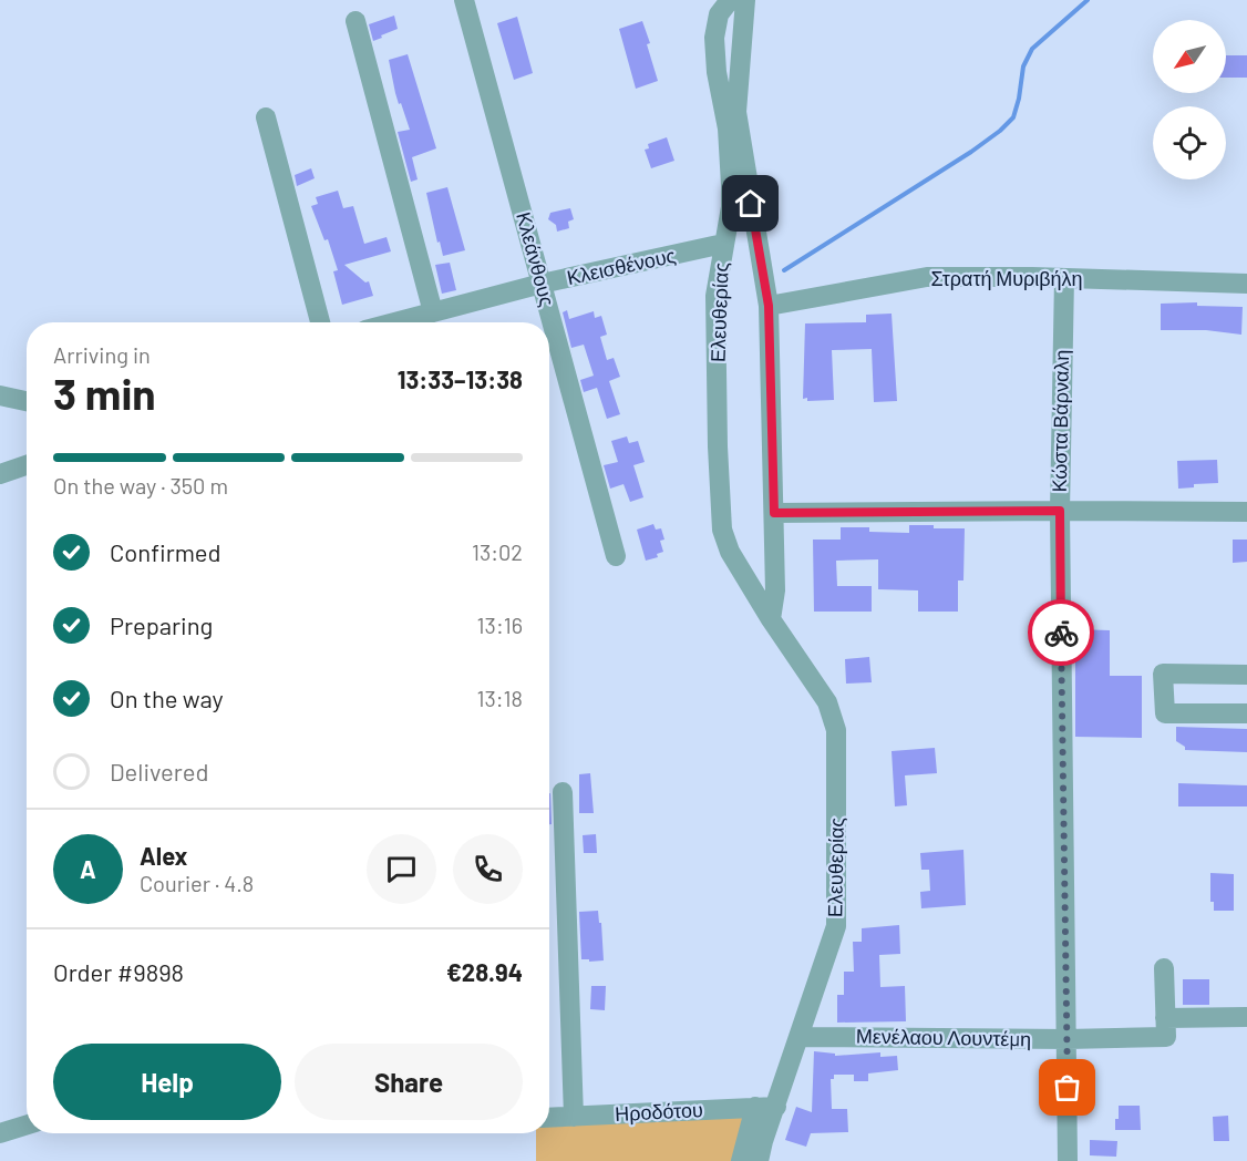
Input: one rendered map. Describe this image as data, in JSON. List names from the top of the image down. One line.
{"streets":{"street":["Κλεάνθους","Κλεισθένους","Στρατή Μυριβήλη","Ελευθερίας","Κώστα Βάρναλη","Μενέλαου Λουντέμη","Ηροδότου"]},"crossings":[["Κλεάνθους","Κλεισθένους"],["Κλεισθένους","Ελευθερίας"],["Στρατή Μυριβήλη","Ελευθερίας"],["Στρατή Μυριβήλη","Κώστα Βάρναλη"],["Ελευθερίας","Μενέλαου Λουντέμη"],["Ελευθερίας","Ηροδότου"],["Κώστα Βάρναλη","Μενέλαου Λουντέμη"]],"north":"bottom left","page":{"heading":["3 min","Arriving in","13:33–13:38"],"panel":["Alex","Courier · 4.8","Order #9898","€28.94"],"bar":"On the way · 350 m","list":[["Confirmed","13:02"],["Preparing","13:16"],["On the way","13:18"],"Delivered"],"round":"A","buttons":["Help","Share"]}}
